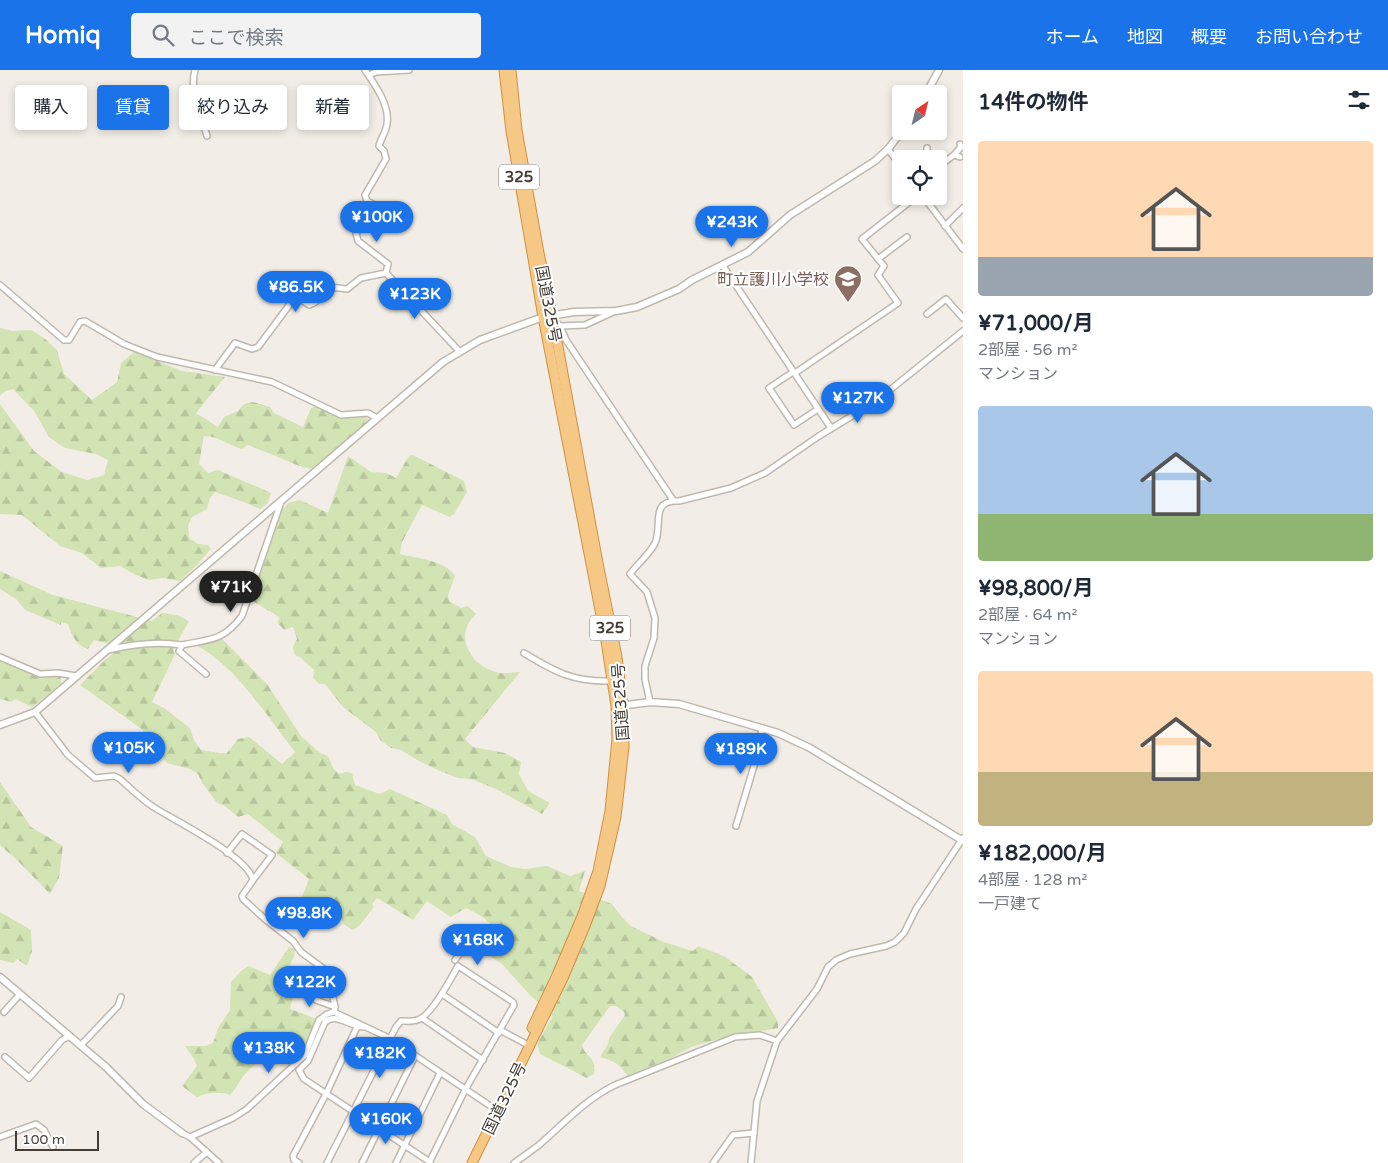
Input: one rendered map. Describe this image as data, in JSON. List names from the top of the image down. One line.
{"streets":{"highway":["325","国道325号"]},"places":{"school or university":["町立護川小学校"]},"scale_bar":"100 m","north":"top right","page":{"header":"Homiq","search":"ここで検索","nav":["ホーム","地図","概要","お問い合わせ"],"heading":"14件の物件","chip":["購入","賃貸","絞り込み","新着"],"list":[{"name":"¥71,000/月","note":"2部屋 · 56 m² · マンション"},{"name":"¥98,800/月","note":"2部屋 · 64 m² · マンション"},{"name":"¥182,000/月","note":"4部屋 · 128 m² · 一戸建て"}],"price":["¥100K","¥243K","¥86.5K","¥123K","¥127K","¥71K","¥105K","¥189K","¥98.8K","¥168K","¥122K","¥138K","¥182K","¥160K"],"scale":"100 m"}}
